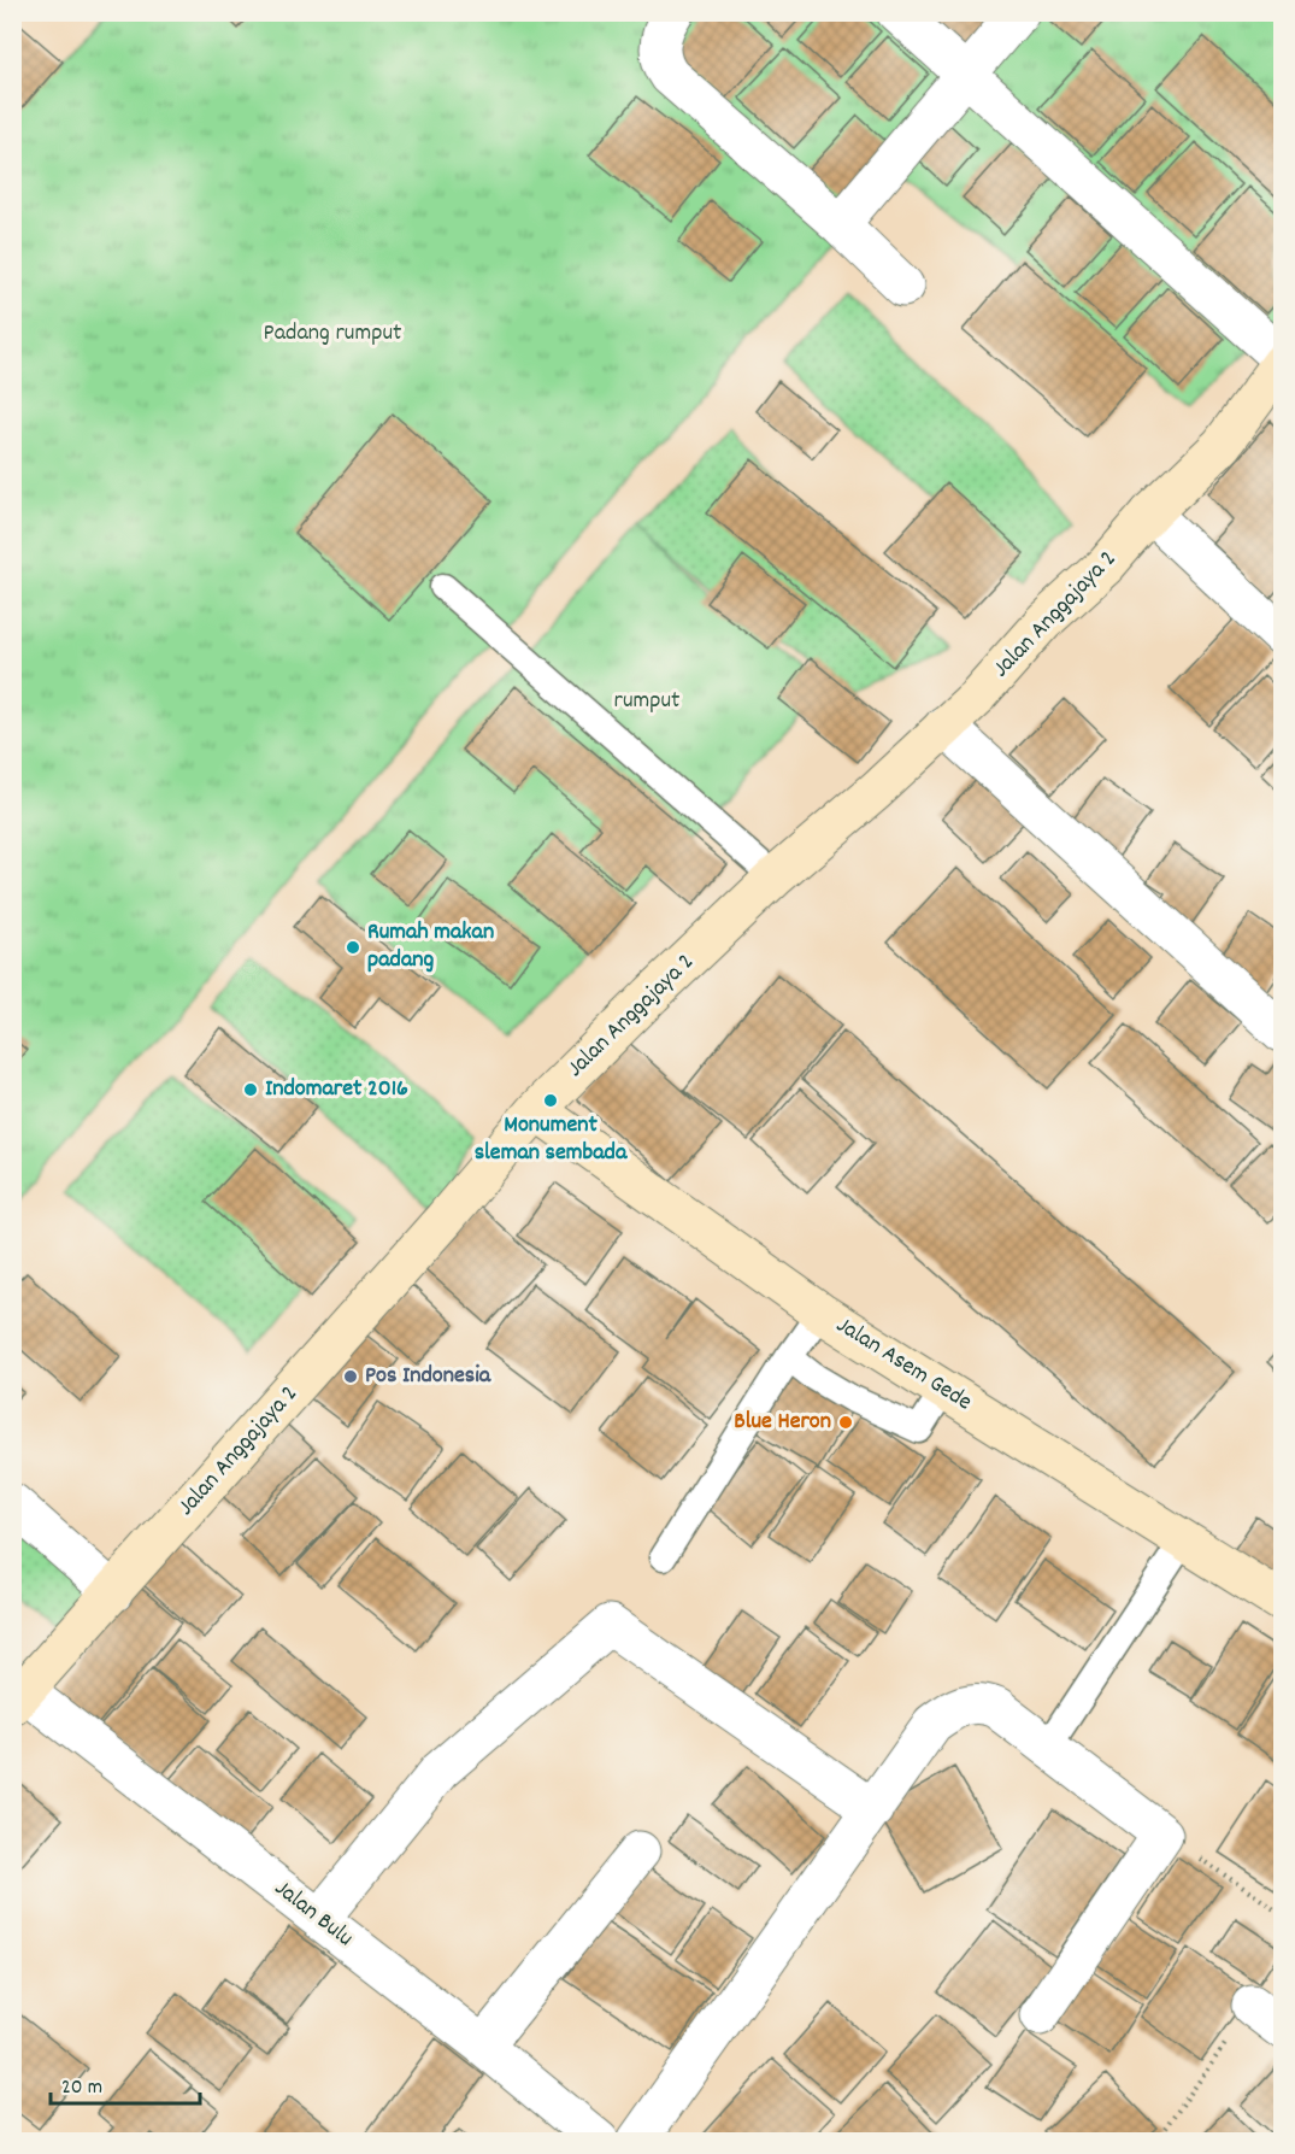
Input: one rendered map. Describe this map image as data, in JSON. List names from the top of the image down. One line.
{"streets":{"street":["Jalan Anggajaya 2","Jalan Asem Gede","Jalan Bulu"]},"crossings":[["Jalan Anggajaya 2","Jalan Asem Gede"],["Jalan Anggajaya 2","Jalan Bulu"]],"parks":["Padang rumput","rumput"],"places":["Rumah makan padang","Indomaret 2016","Monument sleman sembada","Pos Indonesia","Blue Heron"],"scale_bar":"20 m"}
